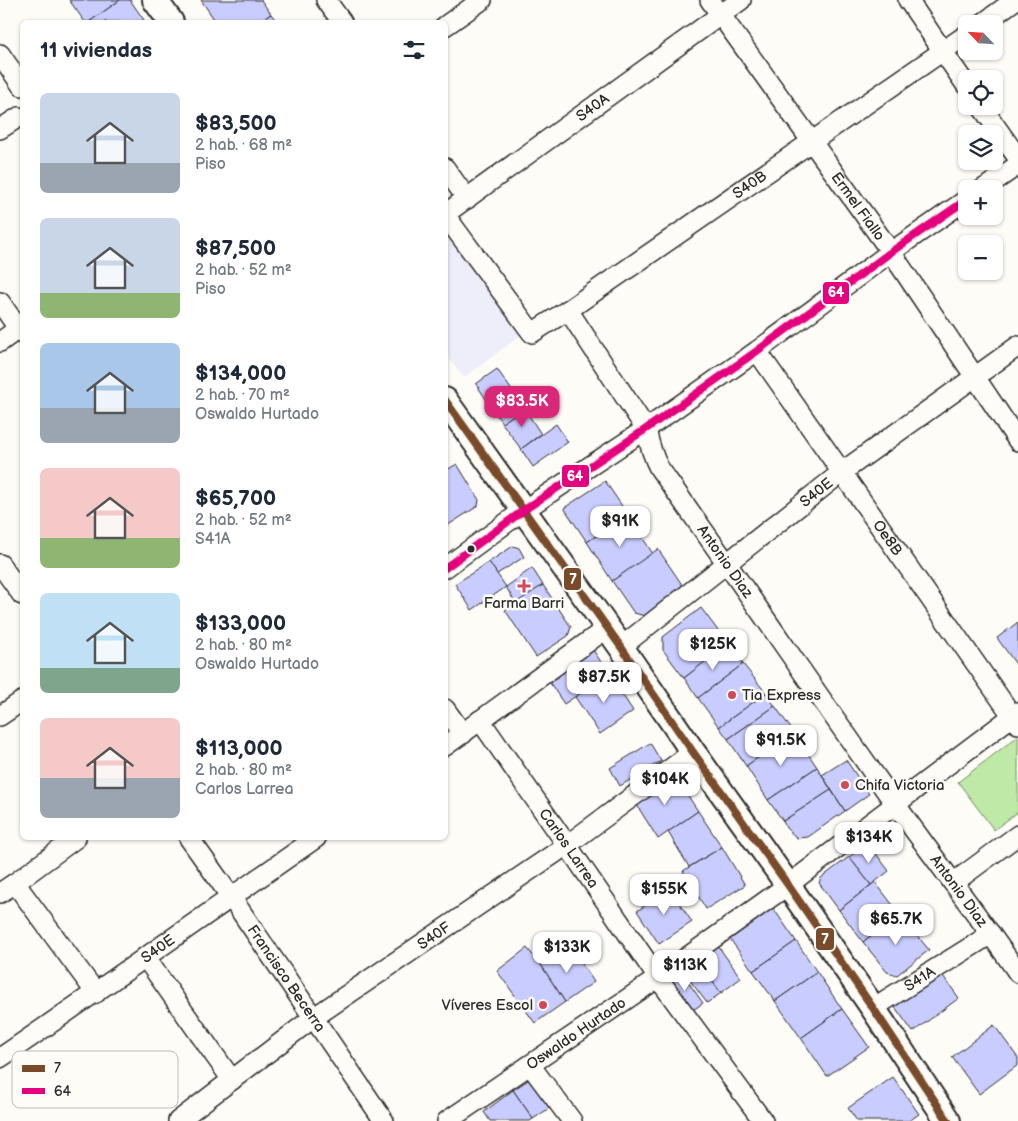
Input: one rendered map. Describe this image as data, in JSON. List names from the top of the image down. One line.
{"streets":{"street":["S40A","S40B","Ermel Fiallo","S40E","Oe8B","Antonio Diaz","Carlos Larrea","S40F","Francisco Becerra","S41A","Oswaldo Hurtado"]},"crossings":[["S40A","Ermel Fiallo"],["S40B","Ermel Fiallo"],["S40B","Antonio Diaz"],["Ermel Fiallo","S40E"],["S40E","Oe8B"],["S40E","Antonio Diaz"],["S40E","Francisco Becerra"],["Oe8B","Oswaldo Hurtado"],["Antonio Diaz","S41A"],["Antonio Diaz","Oswaldo Hurtado"],["Carlos Larrea","S40F"],["Carlos Larrea","Oswaldo Hurtado"],["S40F","Francisco Becerra"]],"places":{"health":["Farma Barri"],"other":["Tia Express","Chifa Victoria","Víveres Escol"]},"lines":["transit line 64","transit line 7"],"legend":["7","64"],"north":"top left","page":{"map_buttons":["+","−"],"heading":"11 viviendas","list":[{"name":"$83,500","note":"2 hab. · 68 m² · Piso"},{"name":"$87,500","note":"2 hab. · 52 m² · Piso"},{"name":"$134,000","note":"2 hab. · 70 m² · Oswaldo Hurtado"},{"name":"$65,700","note":"2 hab. · 52 m² · S41A"},{"name":"$133,000","note":"2 hab. · 80 m² · Oswaldo Hurtado"},{"name":"$113,000","note":"2 hab. · 80 m² · Carlos Larrea"}],"price":["$83.5K","$91K","$125K","$87.5K","$91.5K","$104K","$134K","$155K","$65.7K","$133K","$113K"]}}
